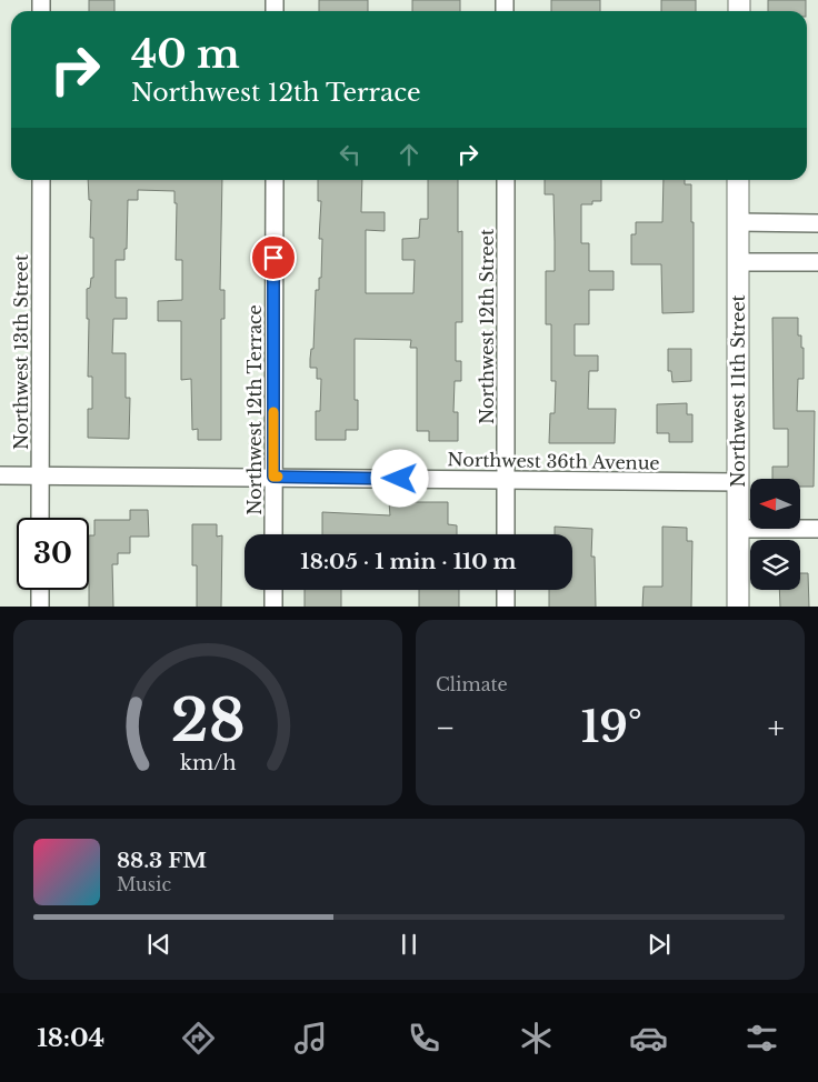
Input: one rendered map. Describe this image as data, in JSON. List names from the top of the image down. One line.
{"streets":{"street":["Northwest 12th Street","Northwest 13th Street","Northwest 11th Street","Northwest 12th Terrace","Northwest 36th Avenue"]},"crossings":[["Northwest 12th Street","Northwest 36th Avenue"],["Northwest 13th Street","Northwest 36th Avenue"],["Northwest 11th Street","Northwest 36th Avenue"],["Northwest 12th Terrace","Northwest 36th Avenue"]],"north":"left","page":{"turn":["40 m","Northwest 12th Terrace"],"limit":"30","trip":"18:05 · 1 min · 110 m","tile":"Climate","heat":["−","19°","+"],"song":["88.3 FM","Music"],"tabs":"18:04","gauge":["28","km/h"]}}
